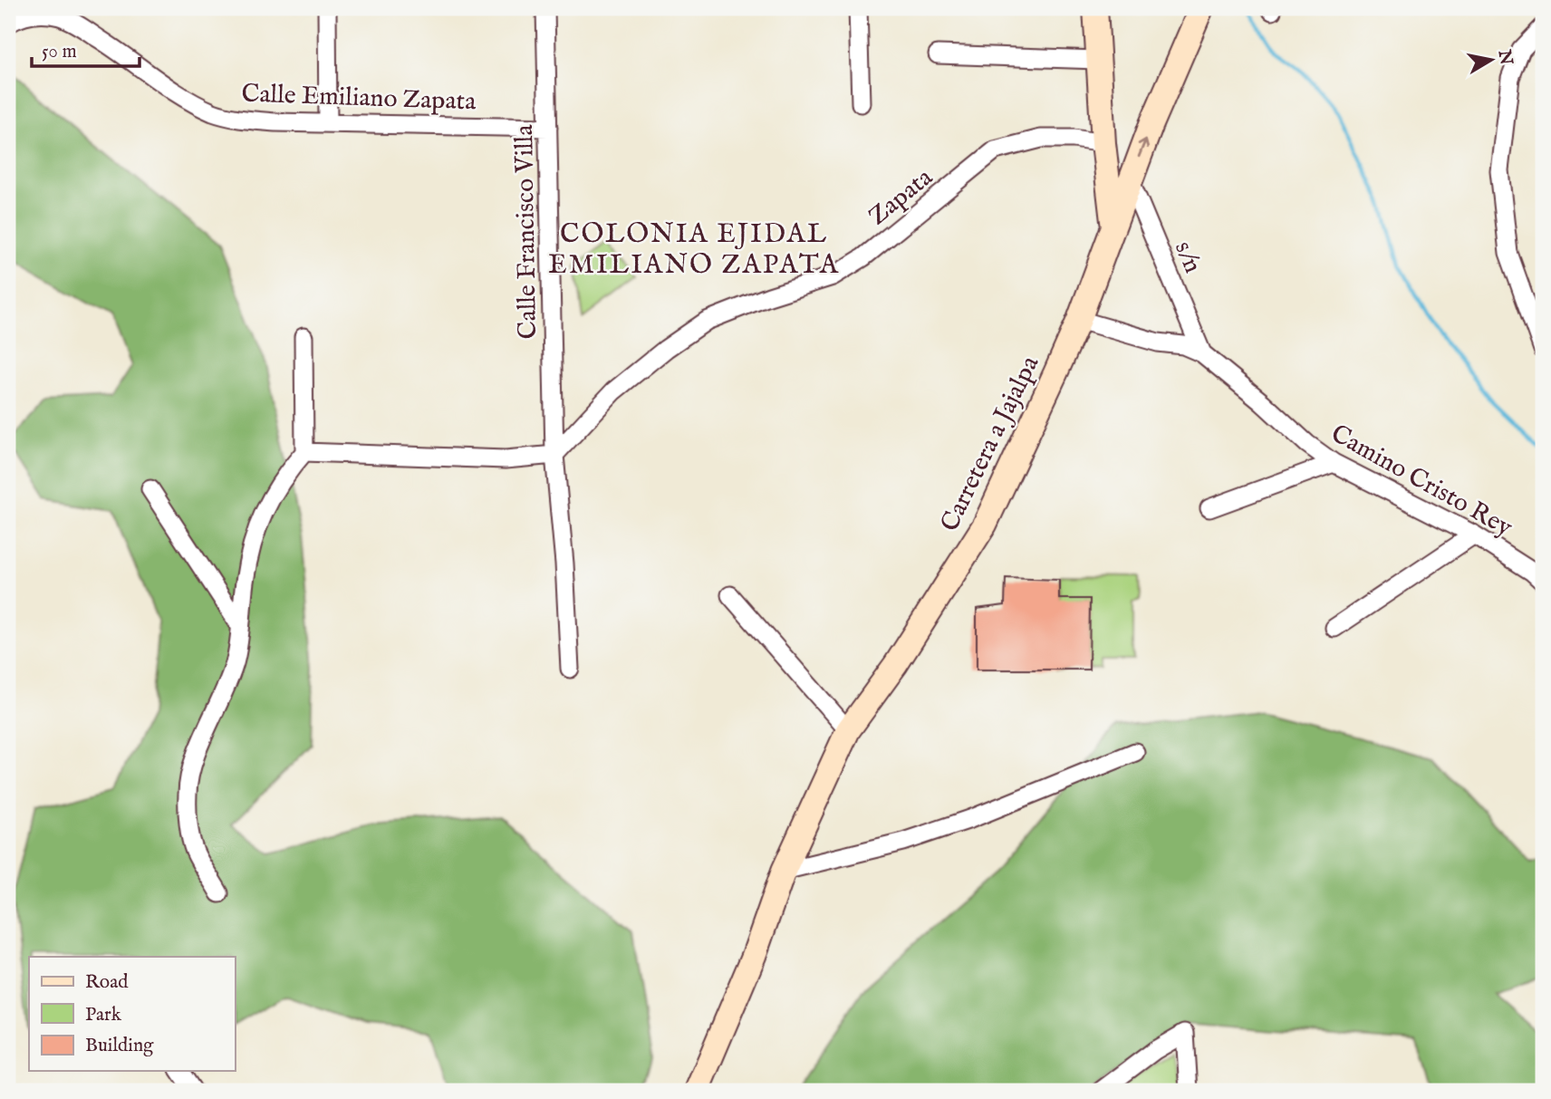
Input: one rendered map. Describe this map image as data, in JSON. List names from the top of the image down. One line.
{"streets":{"street":["Calle Emiliano Zapata","Zapata","Calle Francisco Villa","s/n","Carretera a Jajalpa","Camino Cristo Rey"]},"crossings":[["Calle Emiliano Zapata","Calle Francisco Villa"],["Zapata","Calle Francisco Villa"],["Zapata","Carretera a Jajalpa"],["s/n","Camino Cristo Rey"],["Carretera a Jajalpa","Camino Cristo Rey"]],"districts":["COLONIA EJIDAL EMILIANO ZAPATA"],"legend":["Road","Park","Building"],"scale_bar":"50 m","north":"right"}
